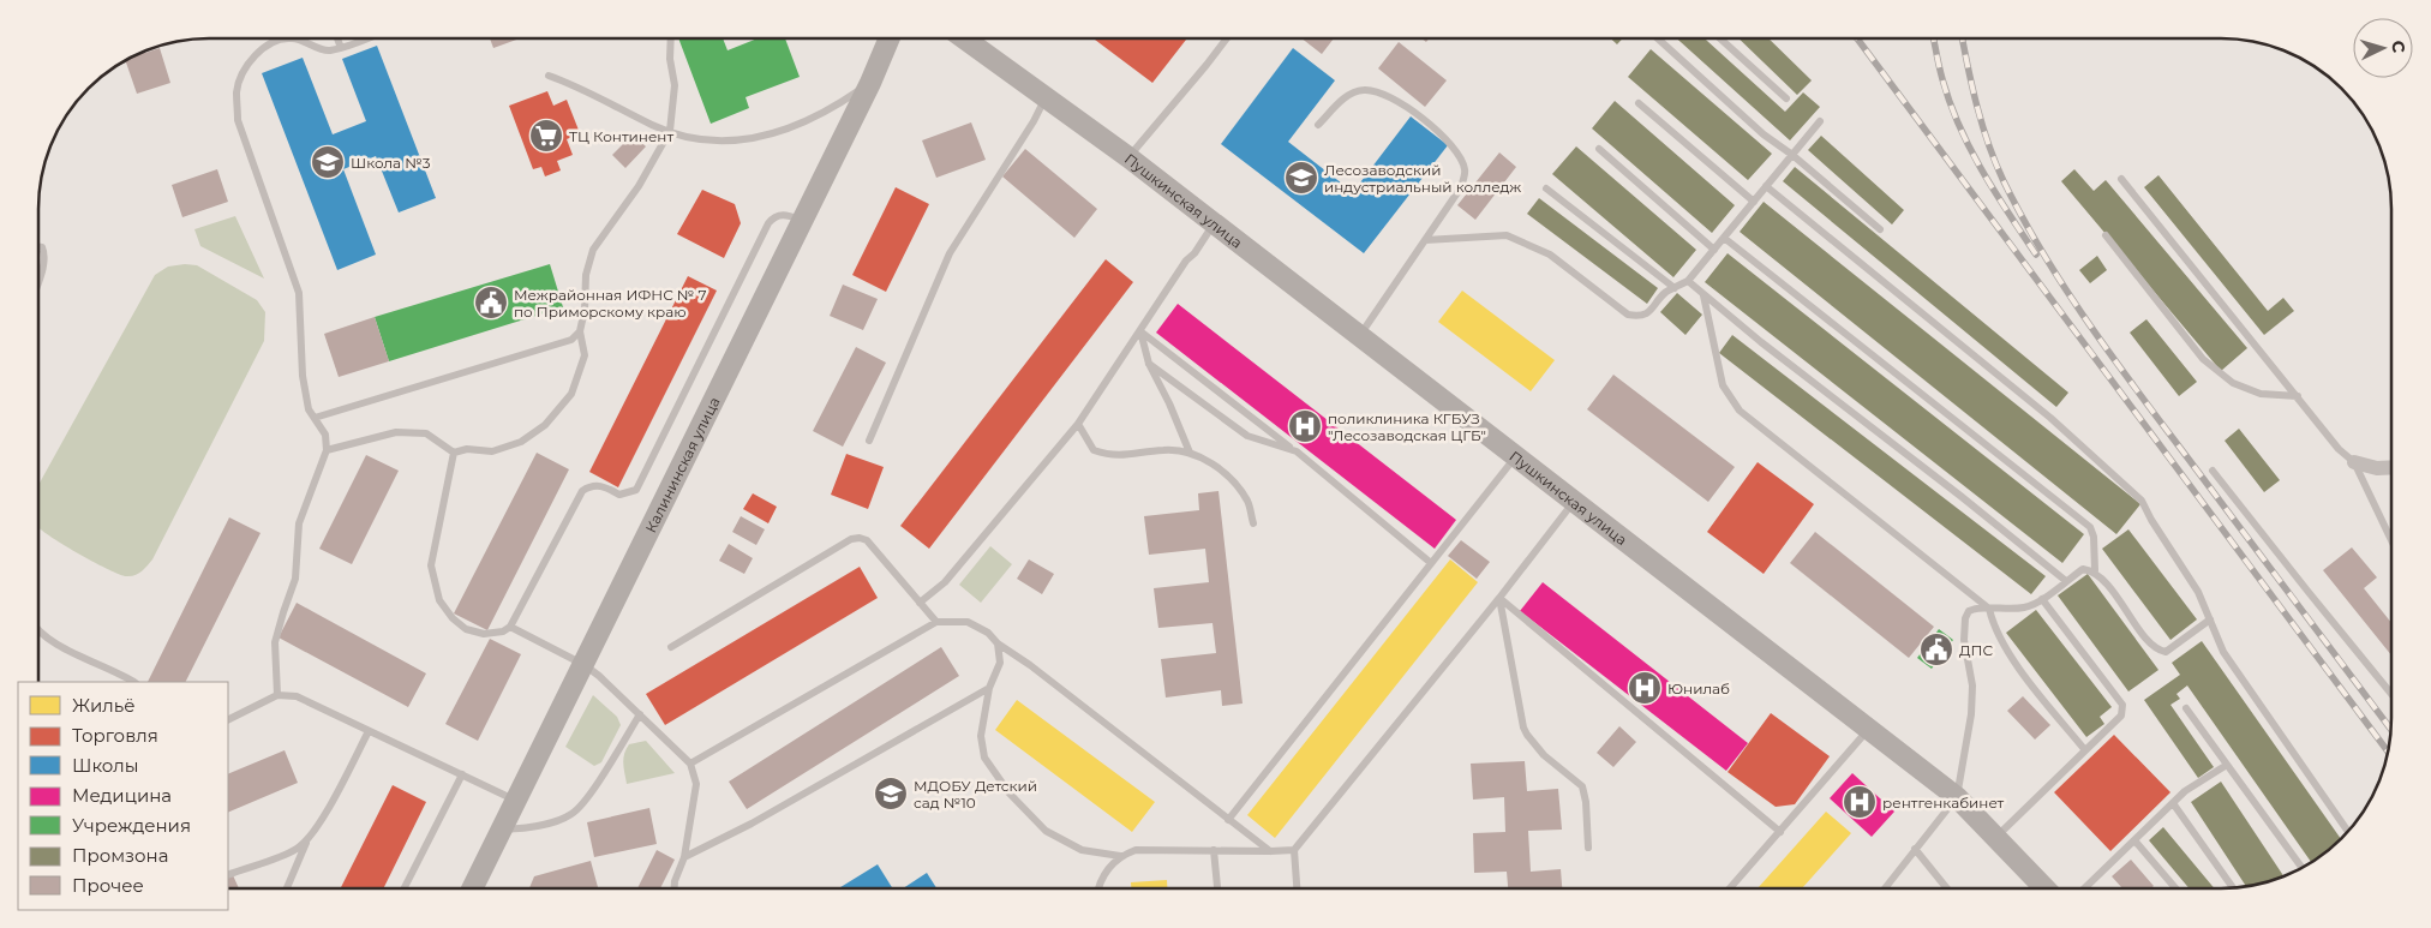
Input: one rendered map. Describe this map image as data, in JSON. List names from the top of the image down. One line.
{"streets":{"main road":["Пушкинская улица","Калининская улица"]},"places":{"supermarket":["ТЦ Континент"],"school or university":["Школа №3","Лесозаводский индустриальный колледж","МДОБУ Детский сад №10"],"public building":["Межрайонная ИФНС № 7 по Приморскому краю","ДПС"],"hospital":["поликлиника КГБУЗ \"Лесозаводская ЦГБ\"","Юнилаб","рентгенкабинет"]},"legend":["Жильё","Торговля","Школы","Медицина","Учреждения","Промзона","Прочее"],"north":"right"}
